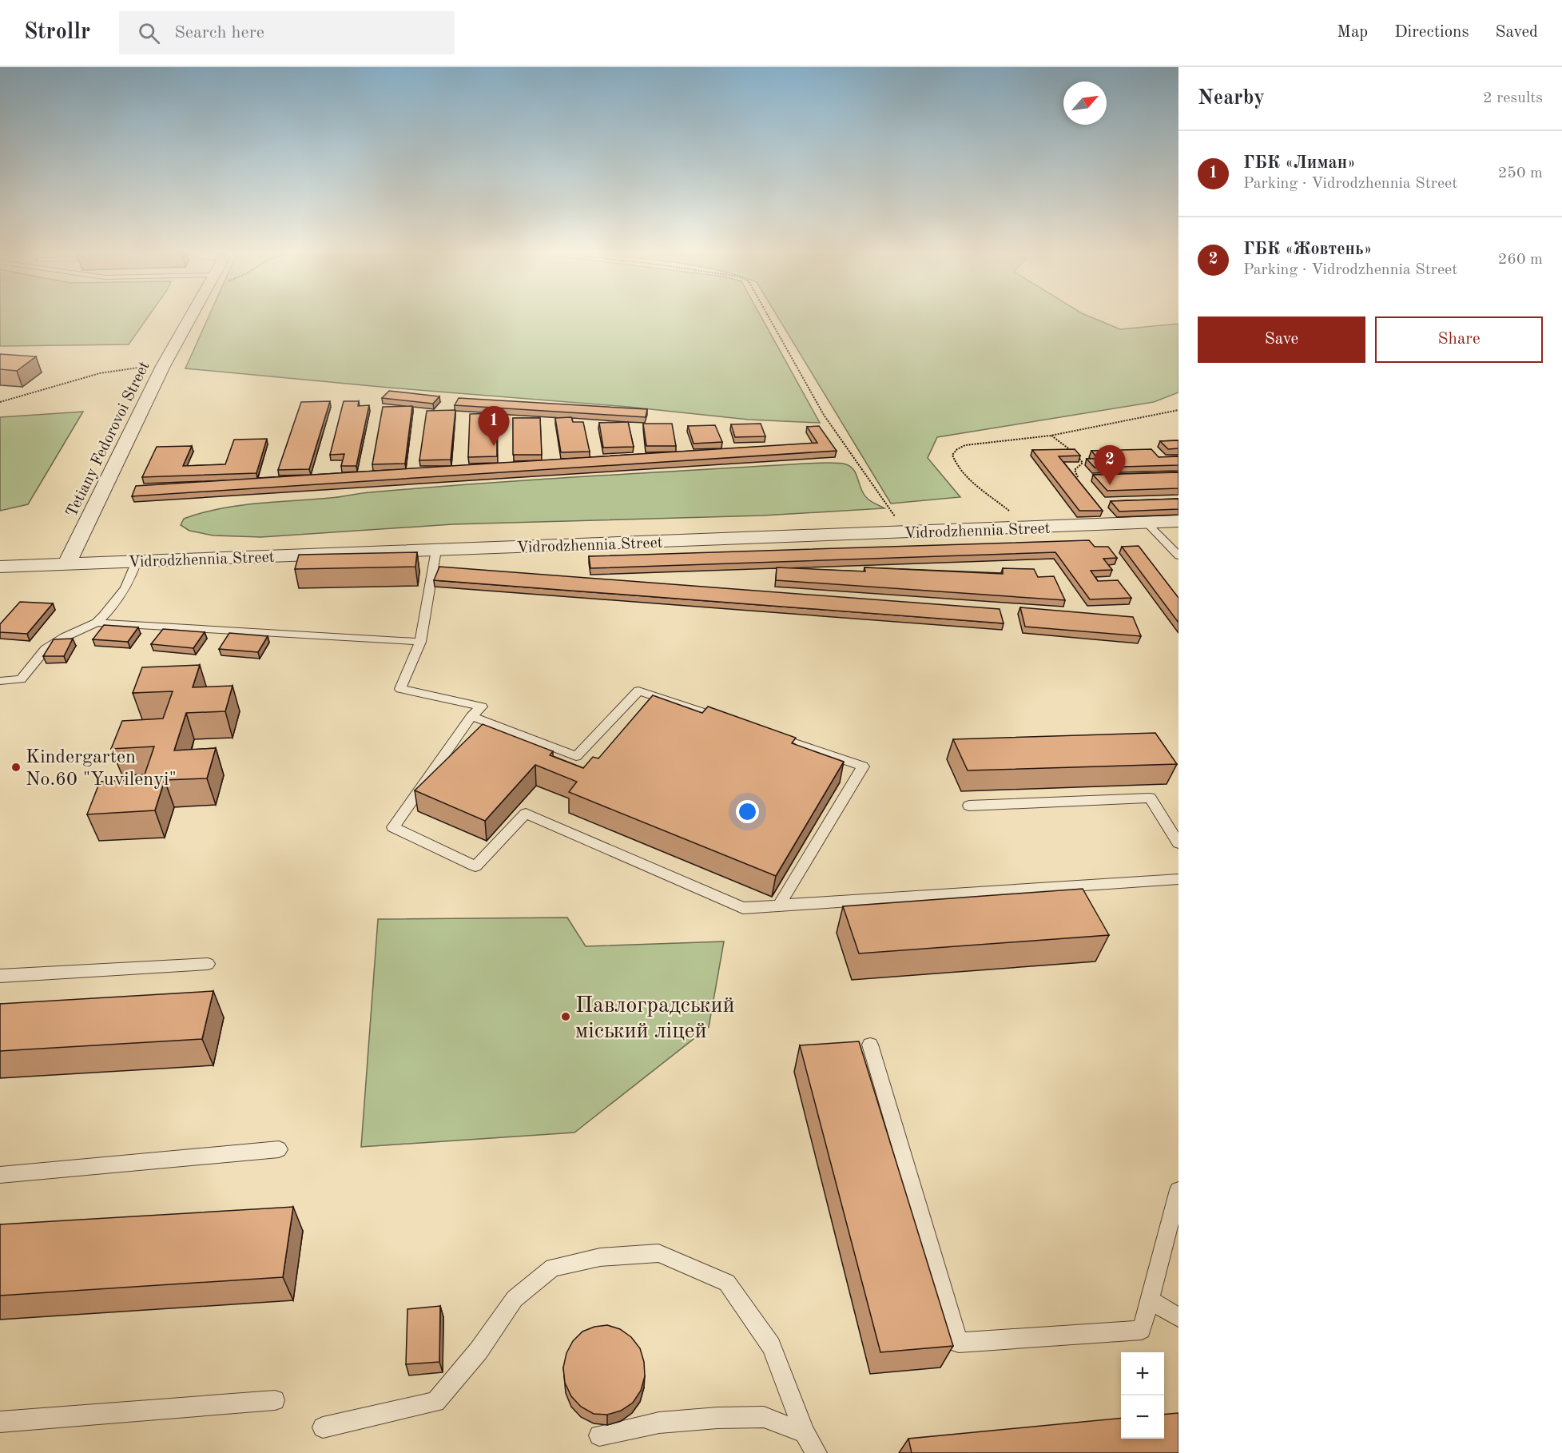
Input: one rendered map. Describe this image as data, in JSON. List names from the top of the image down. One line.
{"streets":{"street":["Tetiany Fedorovoi Street","Vidrodzhennia Street"]},"crossings":[["Tetiany Fedorovoi Street","Vidrodzhennia Street"]],"places":["Kindergarten No.60 \"Yuvilenyi\"","Павлоградський міський ліцей"],"north":"top right","page":{"header":"Strollr","search":"Search here","nav":["Map","Directions","Saved"],"heading":["Nearby","2 results"],"list":[{"mark":"1","name":"ГБК «Лиман»","note":"Parking · Vidrodzhennia Street","value":"250 m"},{"mark":"2","name":"ГБК «Жовтень»","note":"Parking · Vidrodzhennia Street","value":"260 m"}],"buttons":["Save","Share"],"pins":["1","2"],"map_buttons":["+","−"]}}
